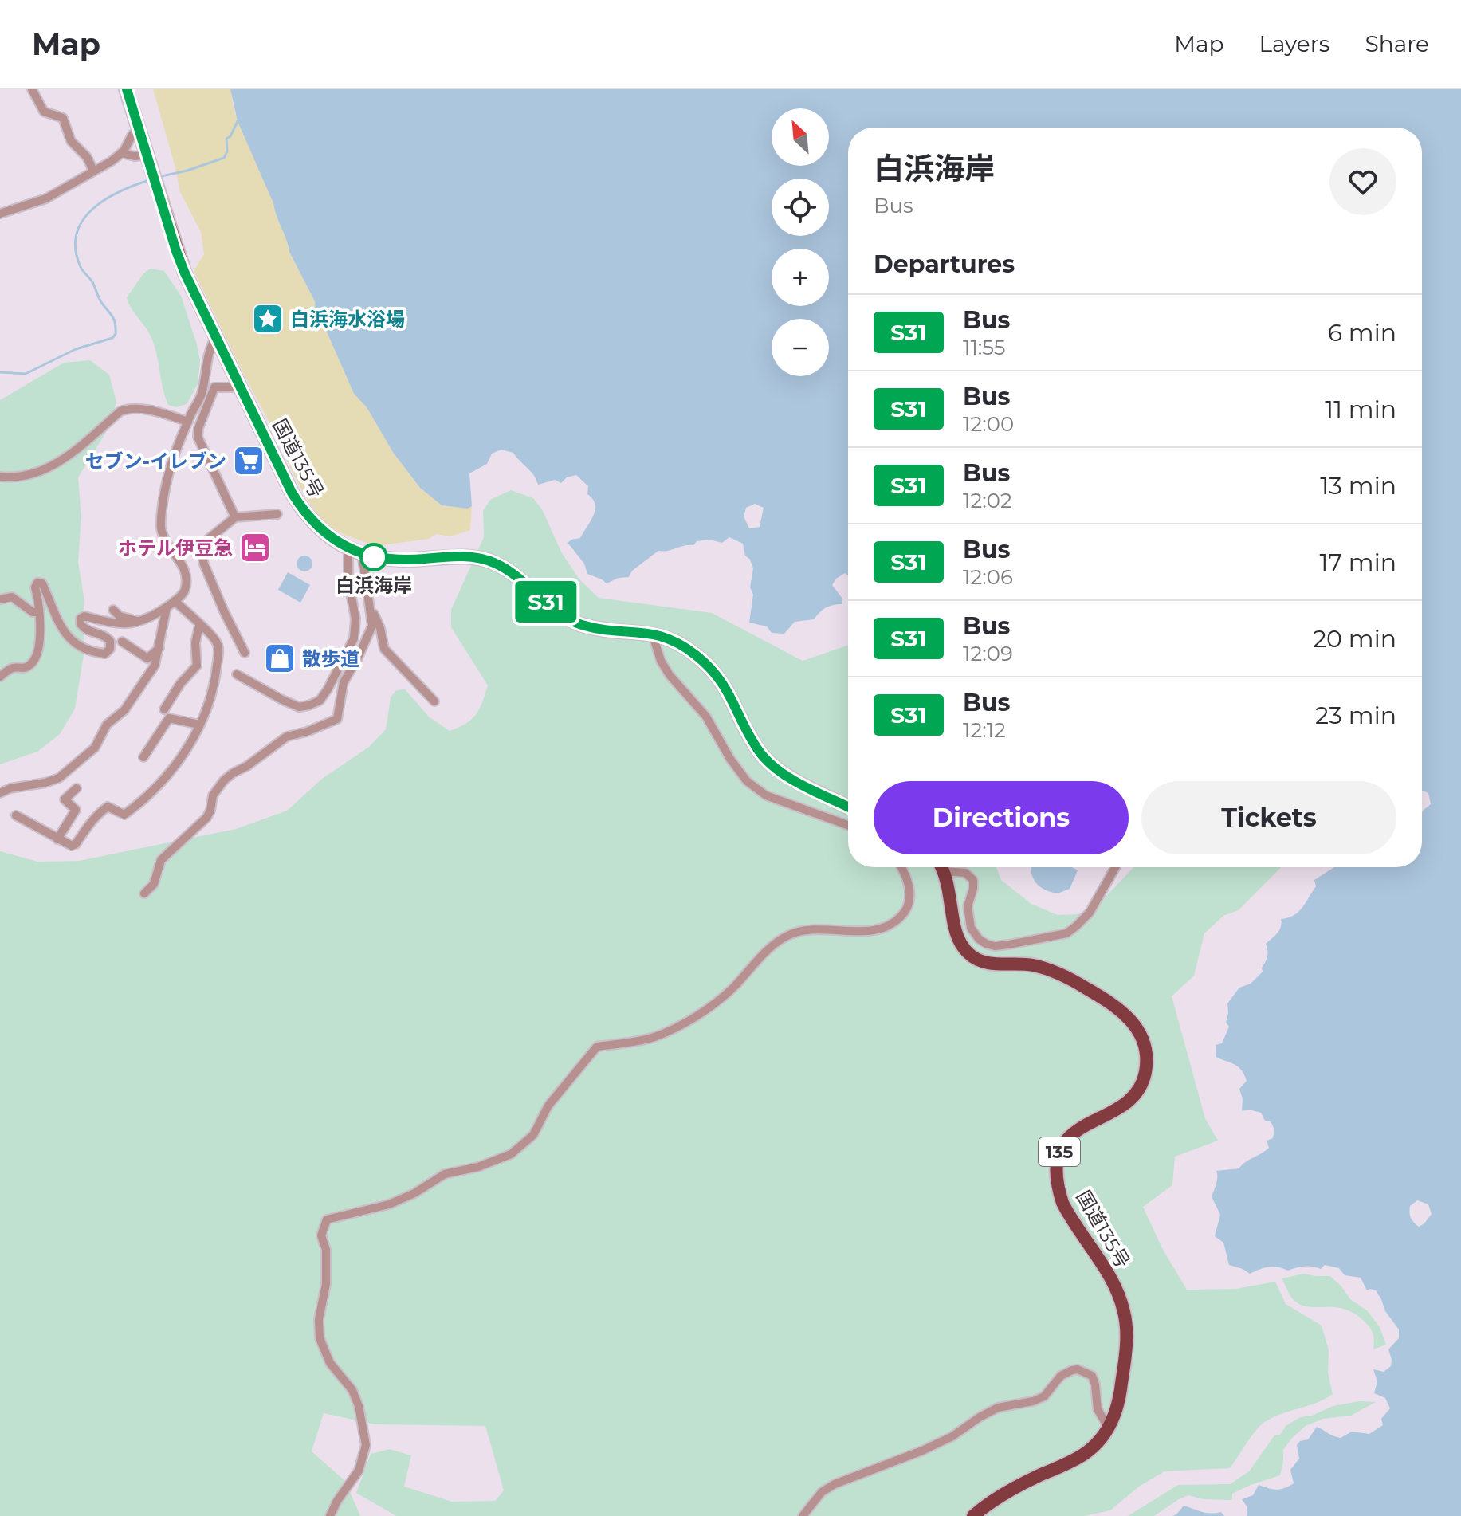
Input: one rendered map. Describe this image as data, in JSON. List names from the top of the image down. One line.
{"streets":{"highway":["国道135号","135"]},"places":{"place":["白浜海水浴場"],"supermarket":["セブン-イレブン"],"hotel":["ホテル伊豆急"],"other":["白浜海岸"],"shop":["散歩道"]},"lines":["bus line S31"],"north":"top left","page":{"header":"Map","nav":["Map","Layers","Share"],"on_map":"S31","map_buttons":["+","−"],"heading":[["白浜海岸","Bus"],"Departures"],"list":[{"mark":"S31","name":"Bus","note":"11:55","value":"6 min"},{"mark":"S31","name":"Bus","note":"12:00","value":"11 min"},{"mark":"S31","name":"Bus","note":"12:02","value":"13 min"},{"mark":"S31","name":"Bus","note":"12:06","value":"17 min"},{"mark":"S31","name":"Bus","note":"12:09","value":"20 min"},{"mark":"S31","name":"Bus","note":"12:12","value":"23 min"}],"buttons":["Directions","Tickets"]}}
